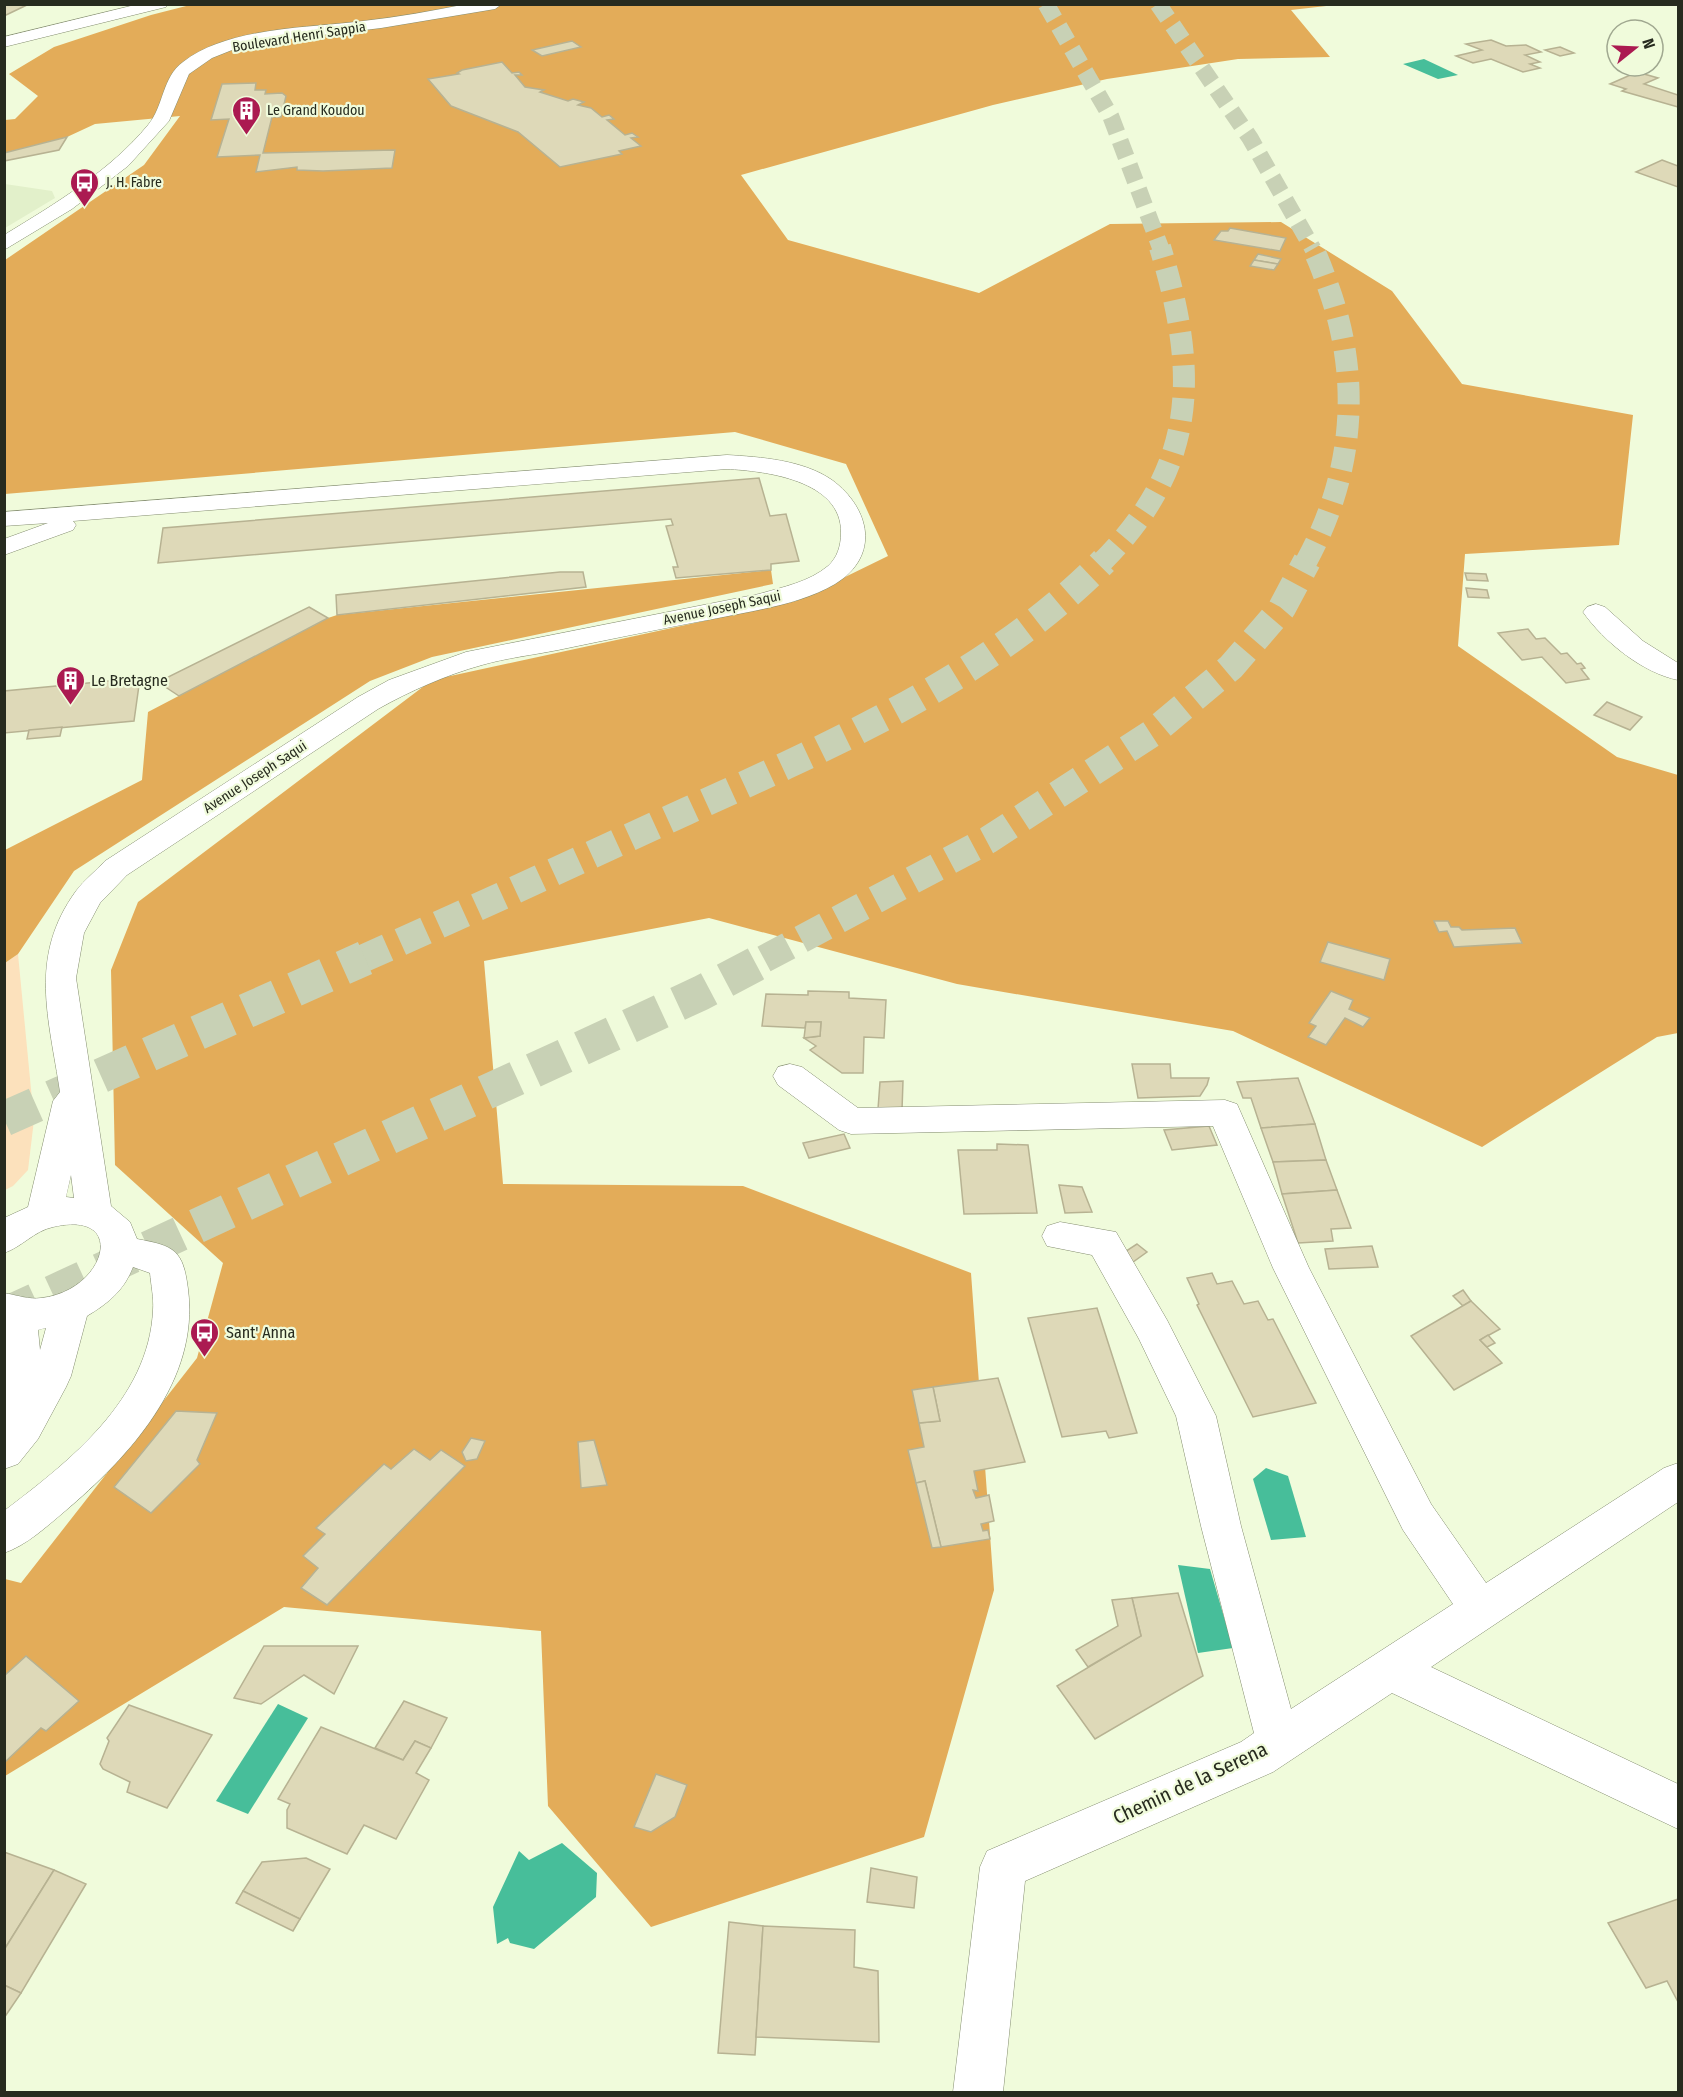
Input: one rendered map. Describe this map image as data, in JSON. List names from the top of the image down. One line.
{"streets":{"street":["Boulevard Henri Sappia","Avenue Joseph Saqui","Chemin de la Serena"]},"places":{"building":["Le Grand Koudou","Le Bretagne"],"bus stop":["J. H. Fabre","Sant' Anna"]},"north":"right"}
